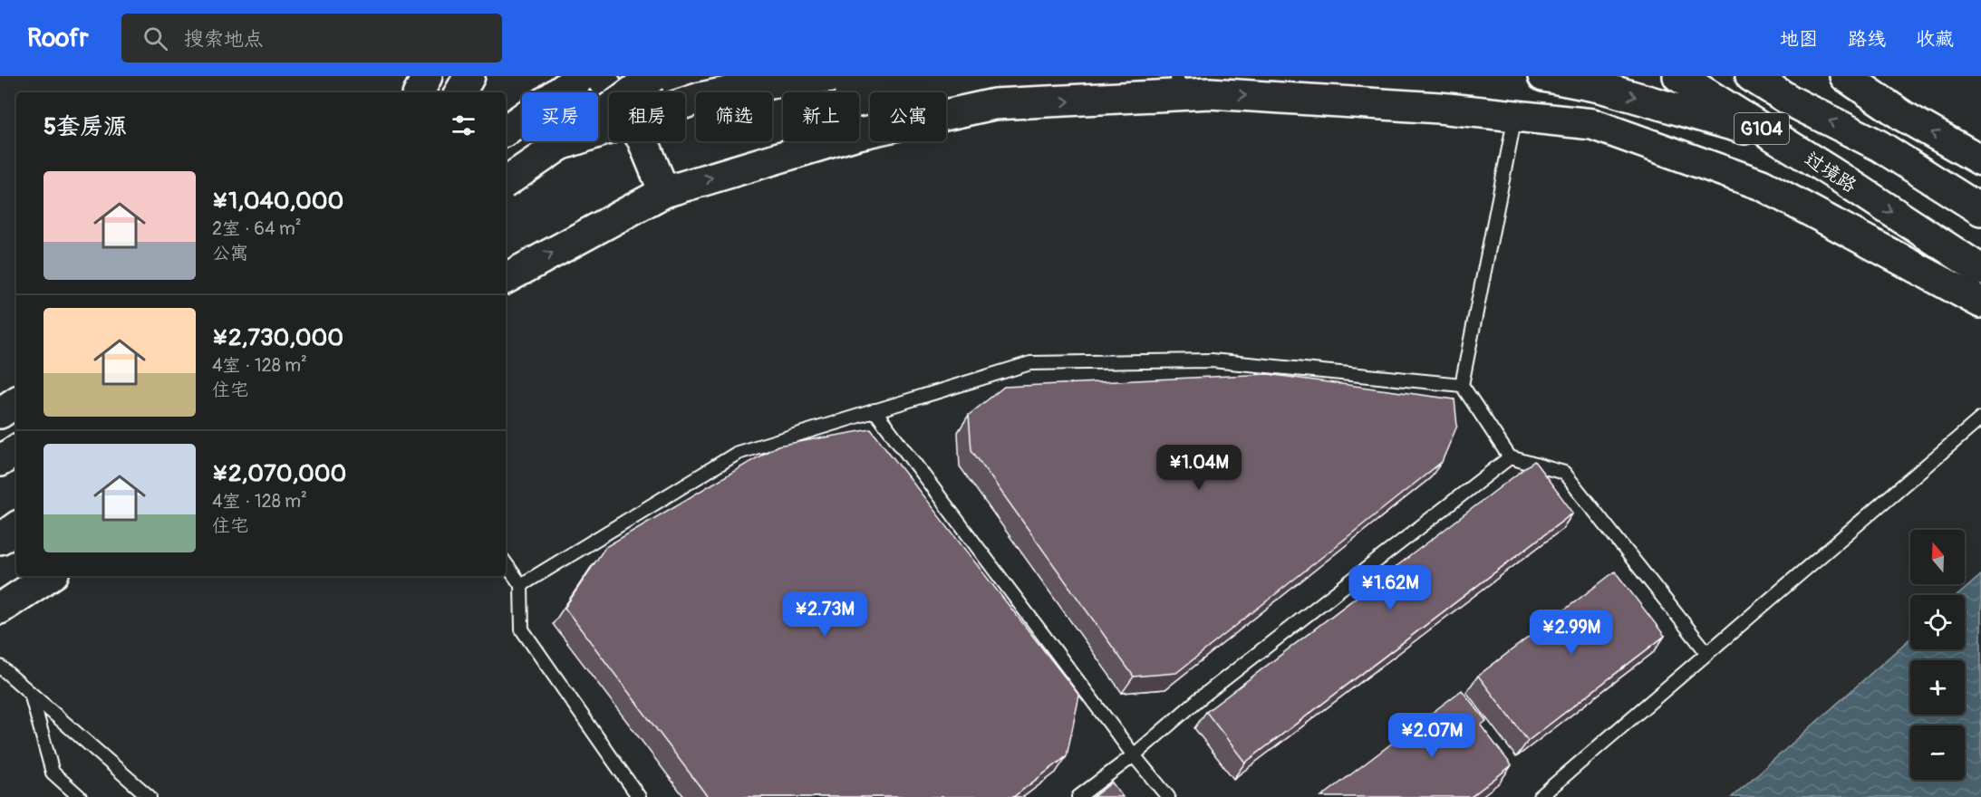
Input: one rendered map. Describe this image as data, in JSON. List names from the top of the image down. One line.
{"streets":{"main road":["G104","过境路"]},"north":"top","page":{"header":"Roofr","search":"搜索地点","nav":["地图","路线","收藏"],"chip":["买房","租房","筛选","新上","公寓"],"heading":"5套房源","list":[{"name":"¥1,040,000","note":"2室 · 64 m² · 公寓"},{"name":"¥2,730,000","note":"4室 · 128 m² · 住宅"},{"name":"¥2,070,000","note":"4室 · 128 m² · 住宅"}],"price":["¥1.04M","¥1.62M","¥2.73M","¥2.99M","¥2.07M"],"map_buttons":["+","−"]}}
